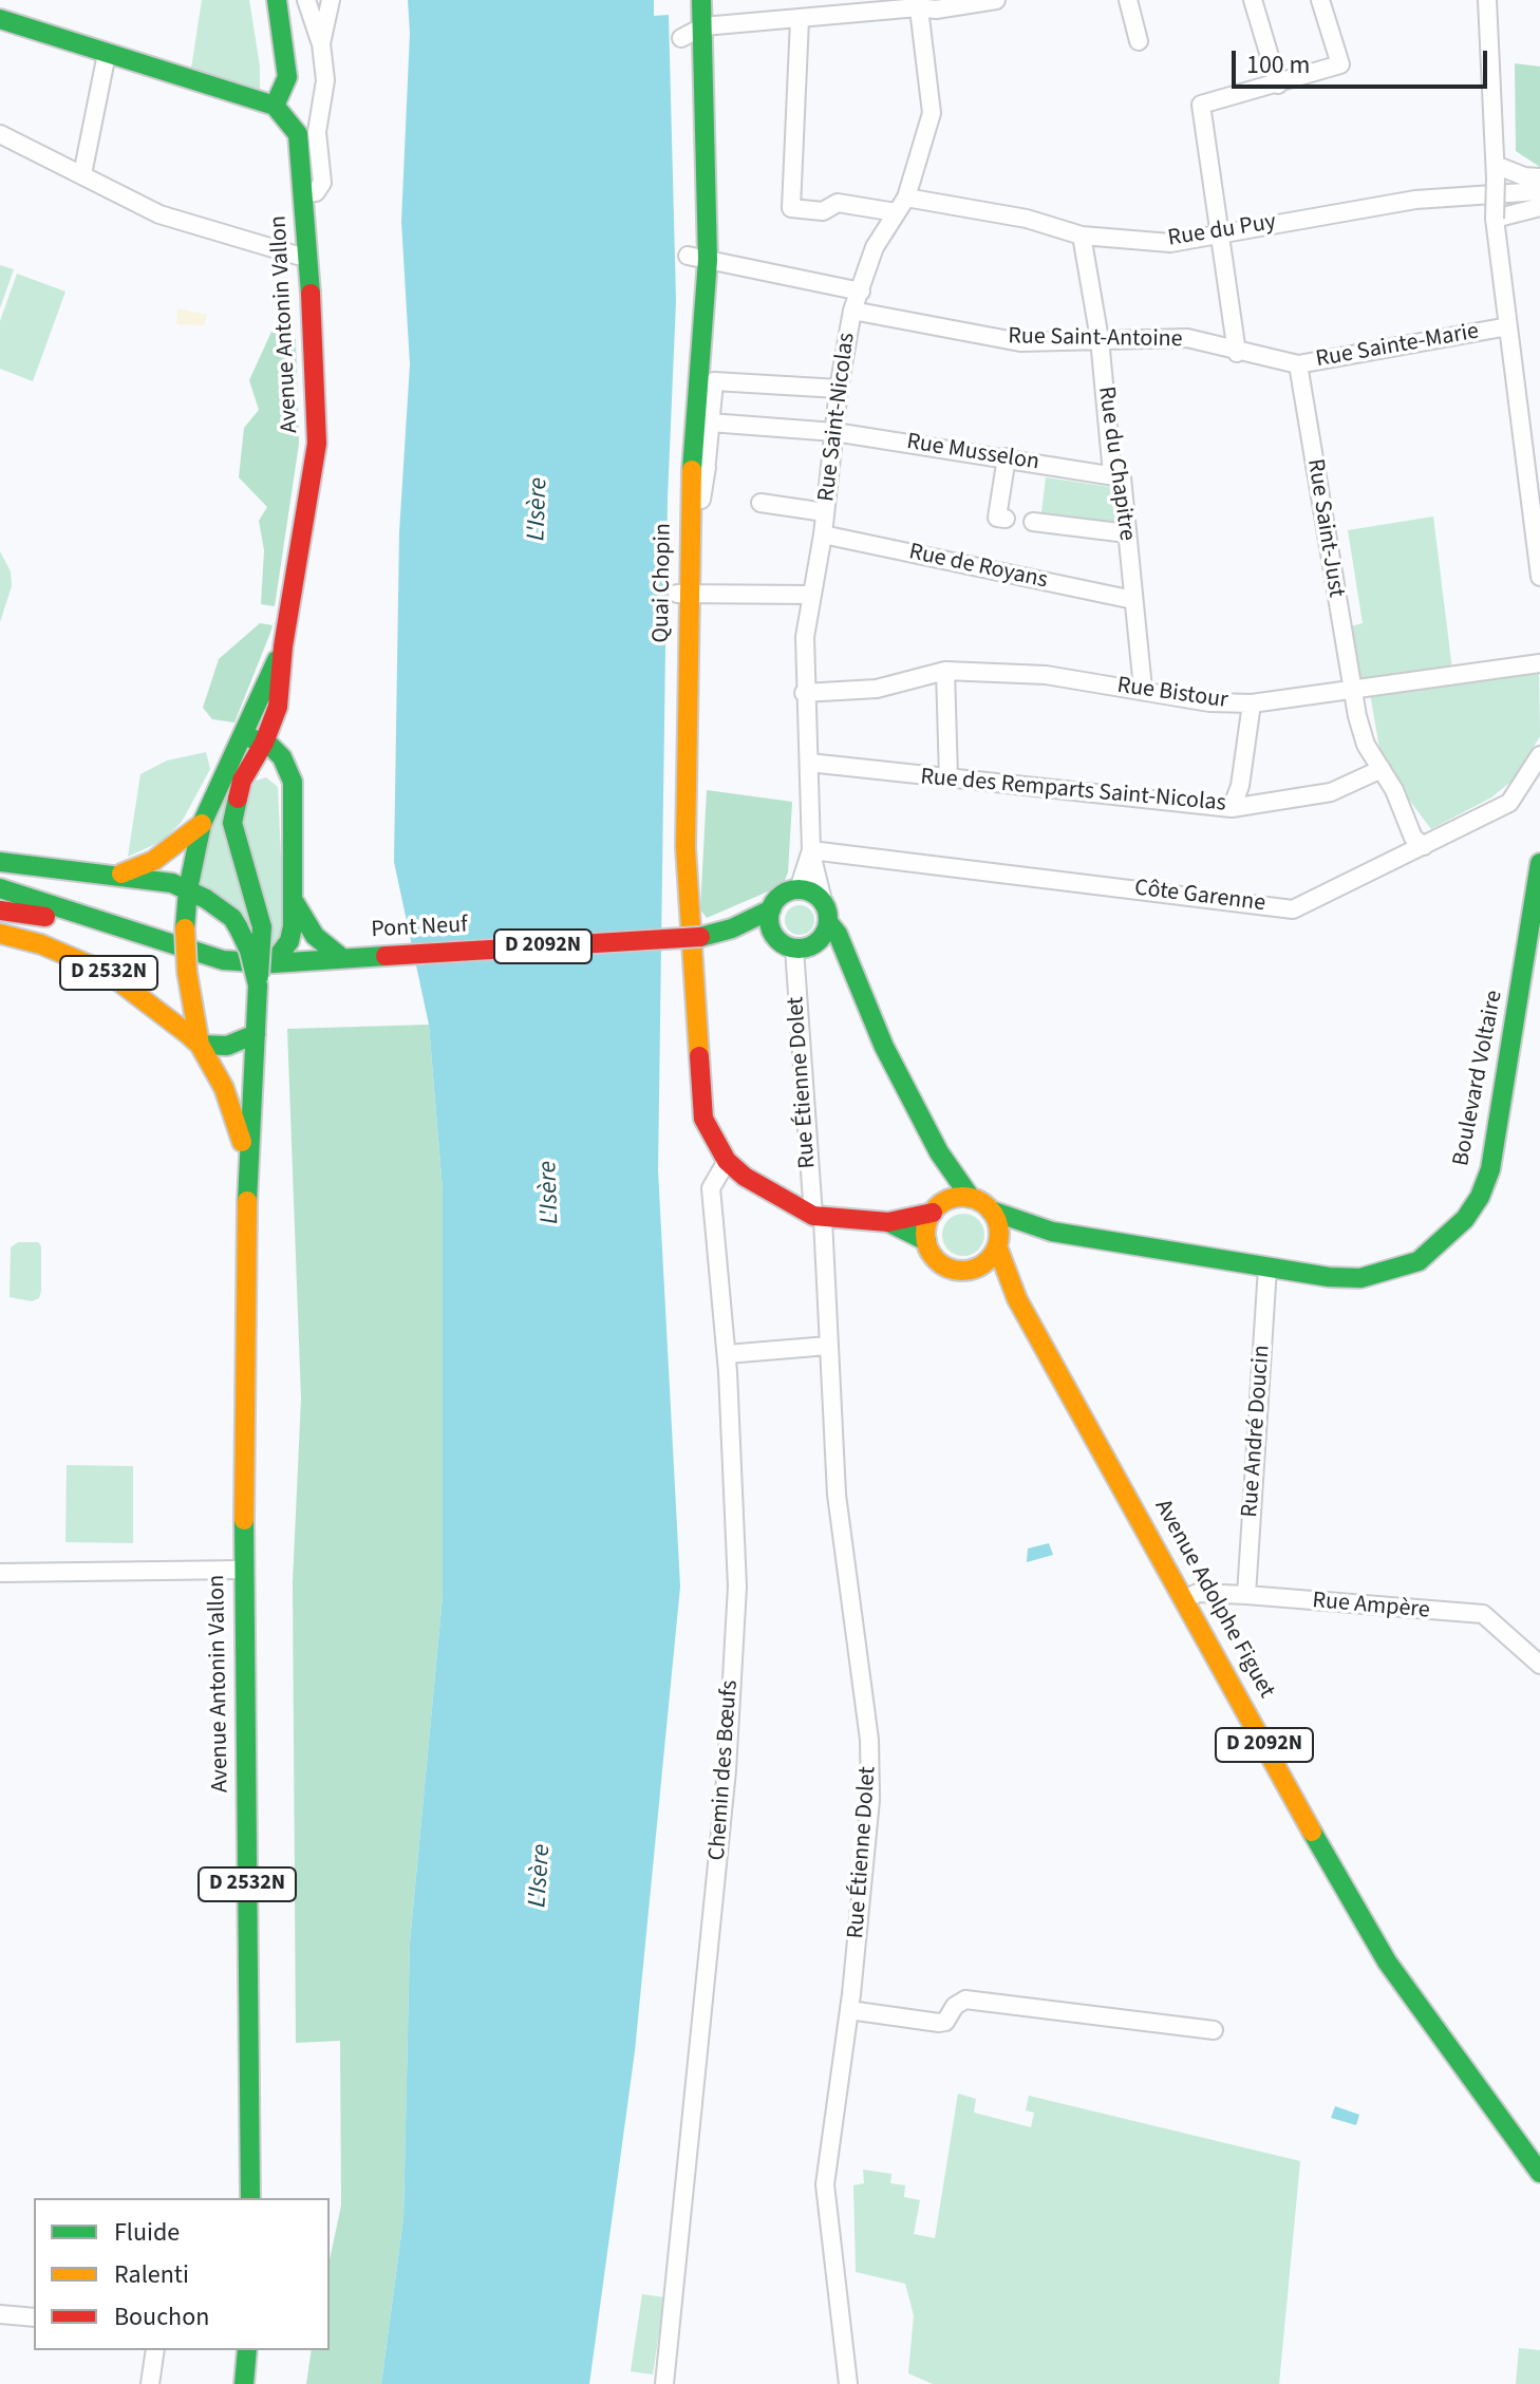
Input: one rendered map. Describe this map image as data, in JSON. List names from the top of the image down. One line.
{"streets":{"main road":["Avenue Antonin Vallon","Quai Chopin","Pont Neuf","D 2092N","D 2532N","Boulevard Voltaire","Avenue Adolphe Figuet"],"street":["Rue du Puy","Rue Saint-Antoine","Rue Sainte-Marie","Rue Saint-Nicolas","Rue Musselon","Rue du Chapitre","Rue Saint-Just","Rue de Royans","Rue Bistour","Rue des Remparts Saint-Nicolas","Côte Garenne","Rue Étienne Dolet","Rue André Doucin","Rue Ampère","Chemin des Bœufs"]},"crossings":[["Rue du Puy","Rue Saint-Nicolas"],["Rue du Puy","Rue du Chapitre"],["Avenue Antonin Vallon","D 2532N"],["Rue Saint-Antoine","Rue Sainte-Marie"],["Rue Saint-Antoine","Rue Saint-Nicolas"],["Rue Saint-Antoine","Rue du Chapitre"],["Rue Sainte-Marie","Rue Saint-Just"],["Rue Saint-Nicolas","Rue Musselon"],["Rue Saint-Nicolas","Rue de Royans"],["Rue Saint-Nicolas","Rue Bistour"],["Rue Saint-Nicolas","Rue des Remparts Saint-Nicolas"],["Rue Saint-Nicolas","Côte Garenne"],["Rue Saint-Nicolas","Pont Neuf"],["Rue Saint-Nicolas","Rue Étienne Dolet"],["Rue Musselon","Rue du Chapitre"],["Rue du Chapitre","Rue de Royans"],["Rue du Chapitre","Rue Bistour"],["Rue Saint-Just","Rue Bistour"],["Rue Saint-Just","Rue des Remparts Saint-Nicolas"],["Rue Saint-Just","Côte Garenne"],["Quai Chopin","Chemin des Bœufs"],["Pont Neuf","D 2092N"],["Pont Neuf","Rue Étienne Dolet"],["Boulevard Voltaire","Rue André Doucin"],["Boulevard Voltaire","Avenue Adolphe Figuet"],["Rue André Doucin","Rue Ampère"],["Avenue Adolphe Figuet","Rue Ampère"]],"water":["L'Isère"],"legend":["Fluide","Ralenti","Bouchon"],"scale_bar":"100 m"}
